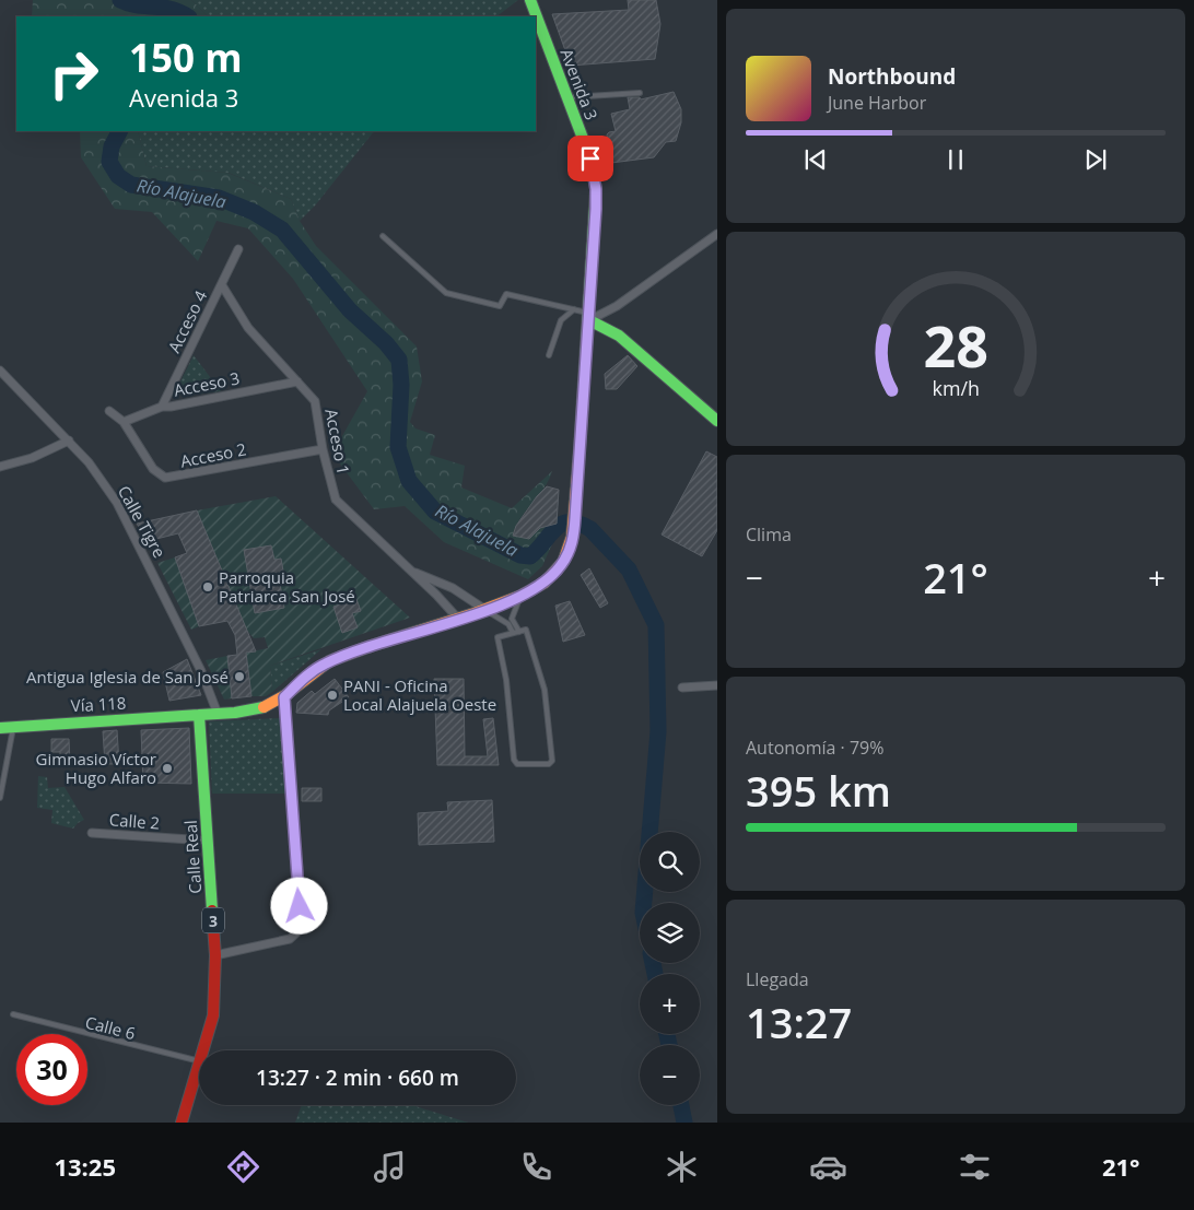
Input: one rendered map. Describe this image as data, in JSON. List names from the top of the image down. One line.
{"streets":{"main road":["Avenida 3","Vía 118","Calle Real","3"],"street":["Acceso 4","Acceso 3","Acceso 1","Acceso 2","Calle Tigre","Calle 2"],"lane":["Calle 6"]},"crossings":[["Avenida 3","Acceso 1"],["Avenida 3","Calle Tigre"],["Avenida 3","Vía 118"],["Avenida 3","Calle Real"],["Acceso 4","Acceso 3"],["Acceso 4","Acceso 1"],["Acceso 3","Acceso 1"],["Acceso 3","Acceso 2"],["Acceso 1","Acceso 2"],["Vía 118","Calle Real"],["Calle 2","Calle Real"]],"water":["Río Alajuela"],"places":["Parroquia Patriarca San José","Antigua Iglesia de San José","PANI - Oficina Local Alajuela Oeste","Gimnasio Víctor Hugo Alfaro"],"page":{"turn":["150 m","Avenida 3"],"song":["Northbound","June Harbor"],"tile":["Clima",["Autonomía · 79%","395 km"],["Llegada","13:27"]],"heat":["−","21°","+"],"map_buttons":["+","−"],"limit":"30","trip":"13:27 · 2 min · 660 m","tabs":["13:25","21°"],"gauge":["28","km/h"]}}
